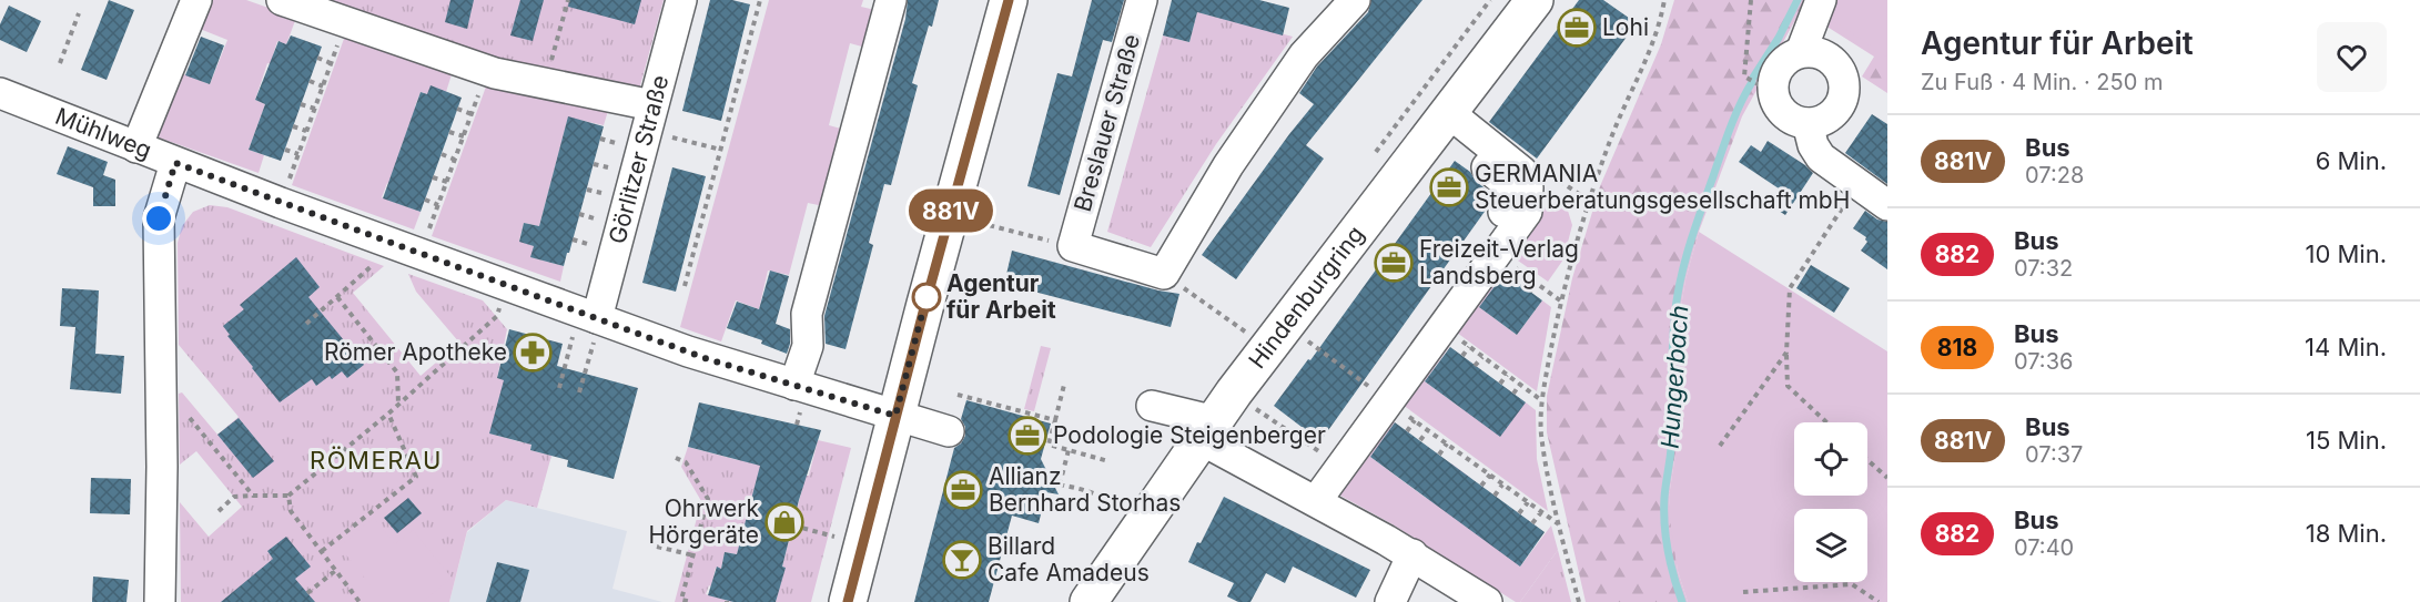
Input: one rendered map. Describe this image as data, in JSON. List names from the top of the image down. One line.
{"streets":{"main road":["Hindenburgring"],"street":["Breslauer Straße","Mühlweg","Görlitzer Straße"]},"crossings":[["Mühlweg","Görlitzer Straße"]],"districts":["RÖMERAU"],"water":["Hungerbach"],"places":{"office":["Lohi","GERMANIA Steuerberatungsgesellschaft mbH","Freizeit-Verlag Landsberg","Podologie Steigenberger","Allianz Bernhard Storhas"],"other":["Agentur für Arbeit"],"pharmacy":["Römer Apotheke"],"shop":["Ohrwerk Hörgeräte"],"bar":["Billard Cafe Amadeus"]},"lines":["bus line 881V"],"page":{"on_map":"881V","heading":["Agentur für Arbeit","Zu Fuß · 4 Min. · 250 m"],"list":[{"mark":"881V","name":"Bus","note":"07:28","value":"6 Min."},{"mark":"882","name":"Bus","note":"07:32","value":"10 Min."},{"mark":"818","name":"Bus","note":"07:36","value":"14 Min."},{"mark":"881V","name":"Bus","note":"07:37","value":"15 Min."},{"mark":"882","name":"Bus","note":"07:40","value":"18 Min."}]}}
